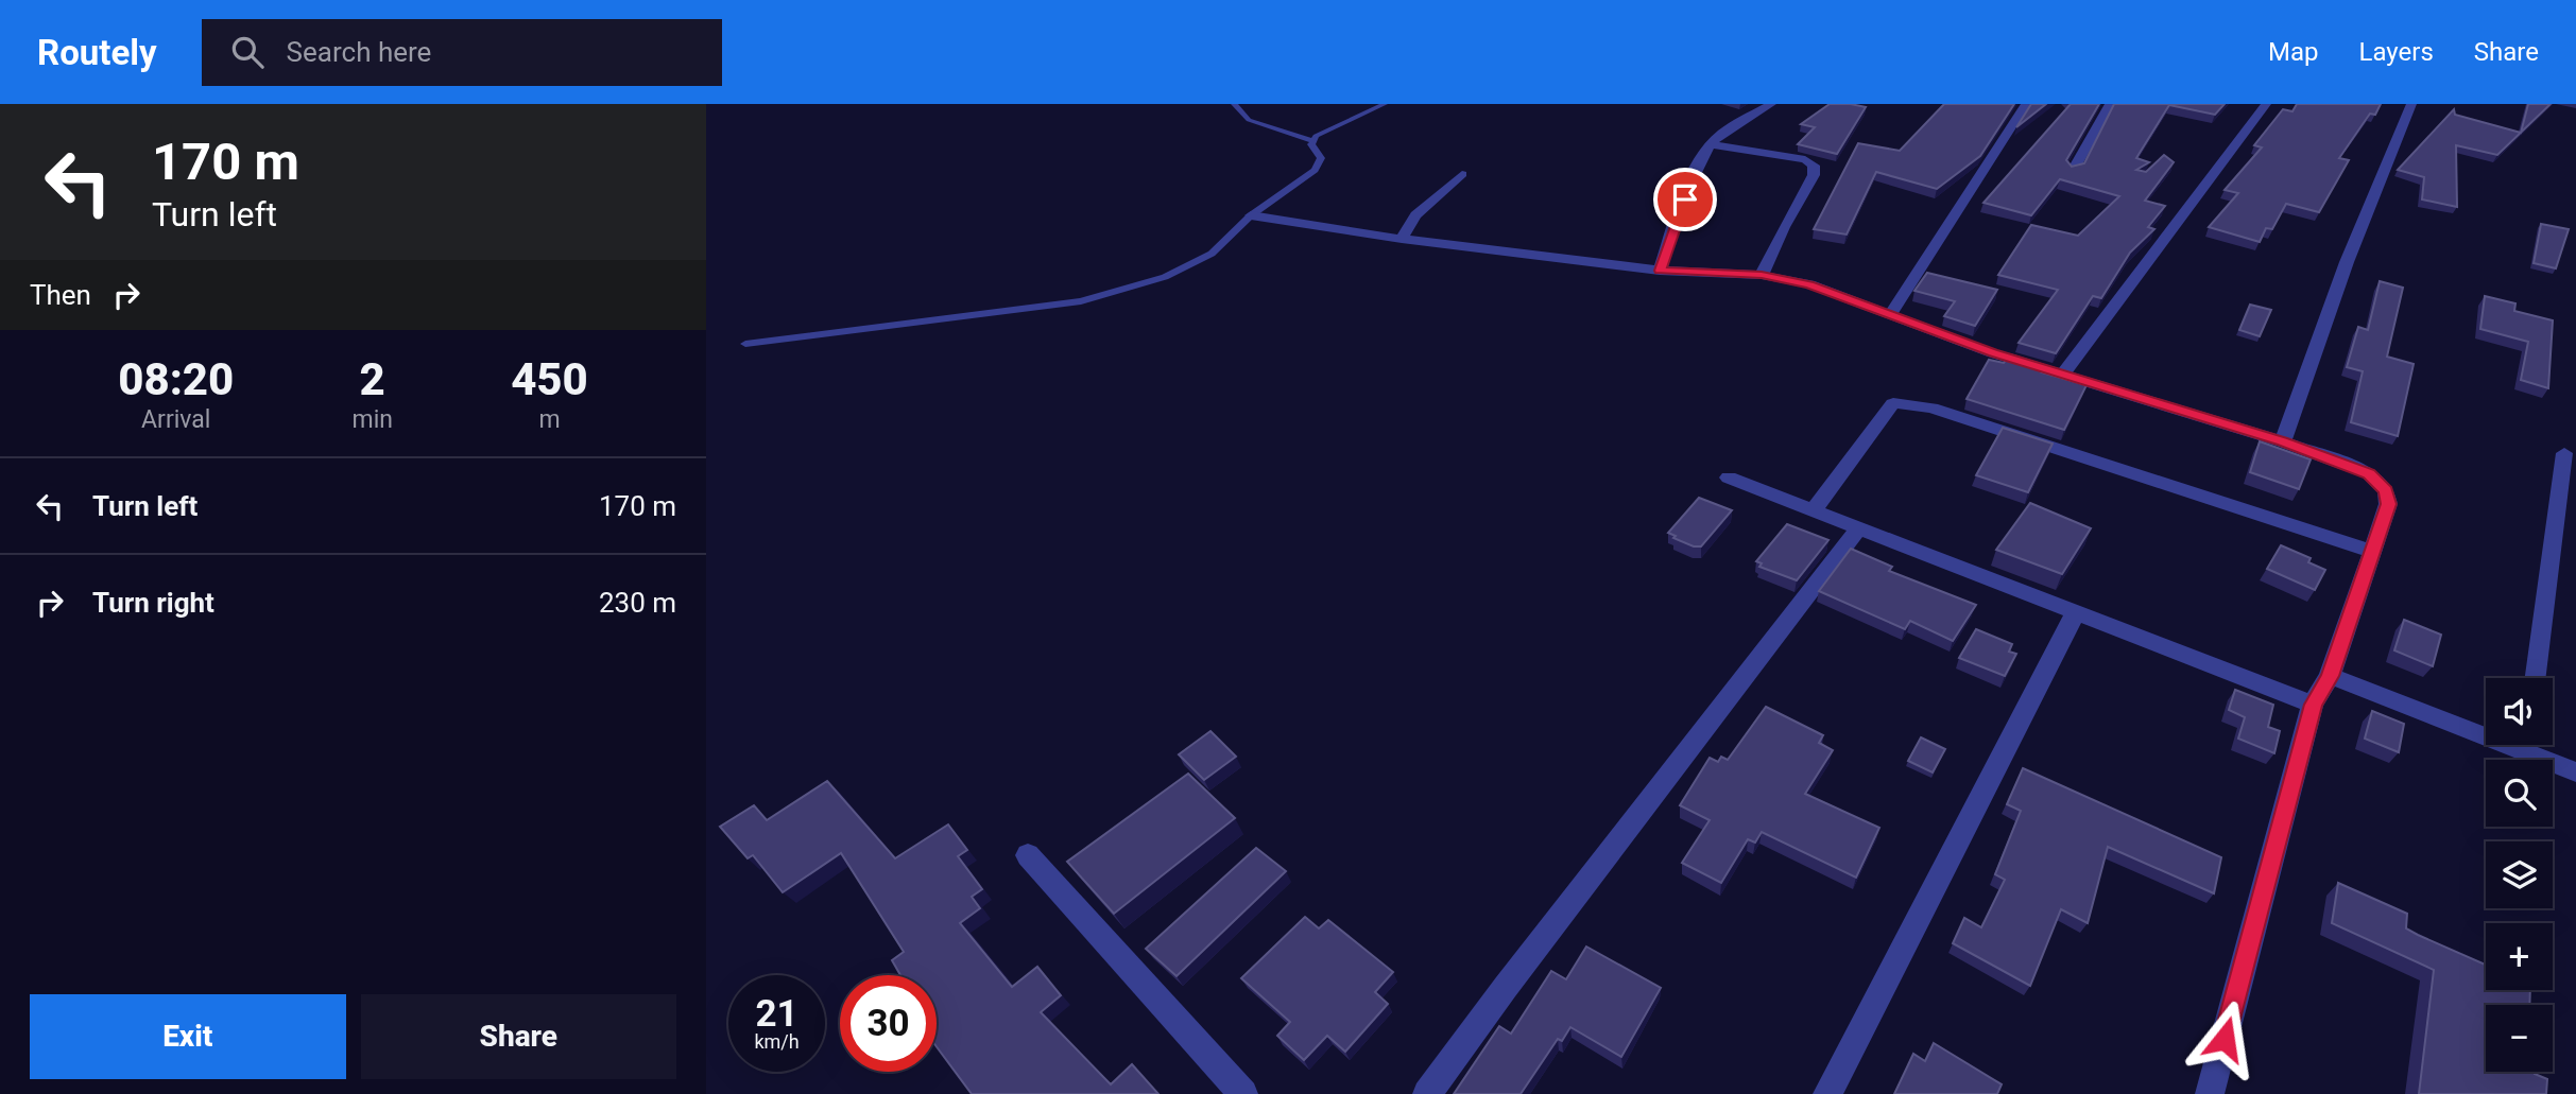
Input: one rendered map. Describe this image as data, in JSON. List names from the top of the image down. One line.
{"page":{"header":"Routely","search":"Search here","nav":["Map","Layers","Share"],"turn":["170 m","Turn left"],"then":"Then","eta":["08:20","Arrival","2","min","450","m"],"list":[{"name":"Turn left","value":"170 m"},{"name":"Turn right","value":"230 m"}],"map_buttons":["+","−"],"speed":"21 km/h","limit":"30","buttons":["Exit","Share"]}}
